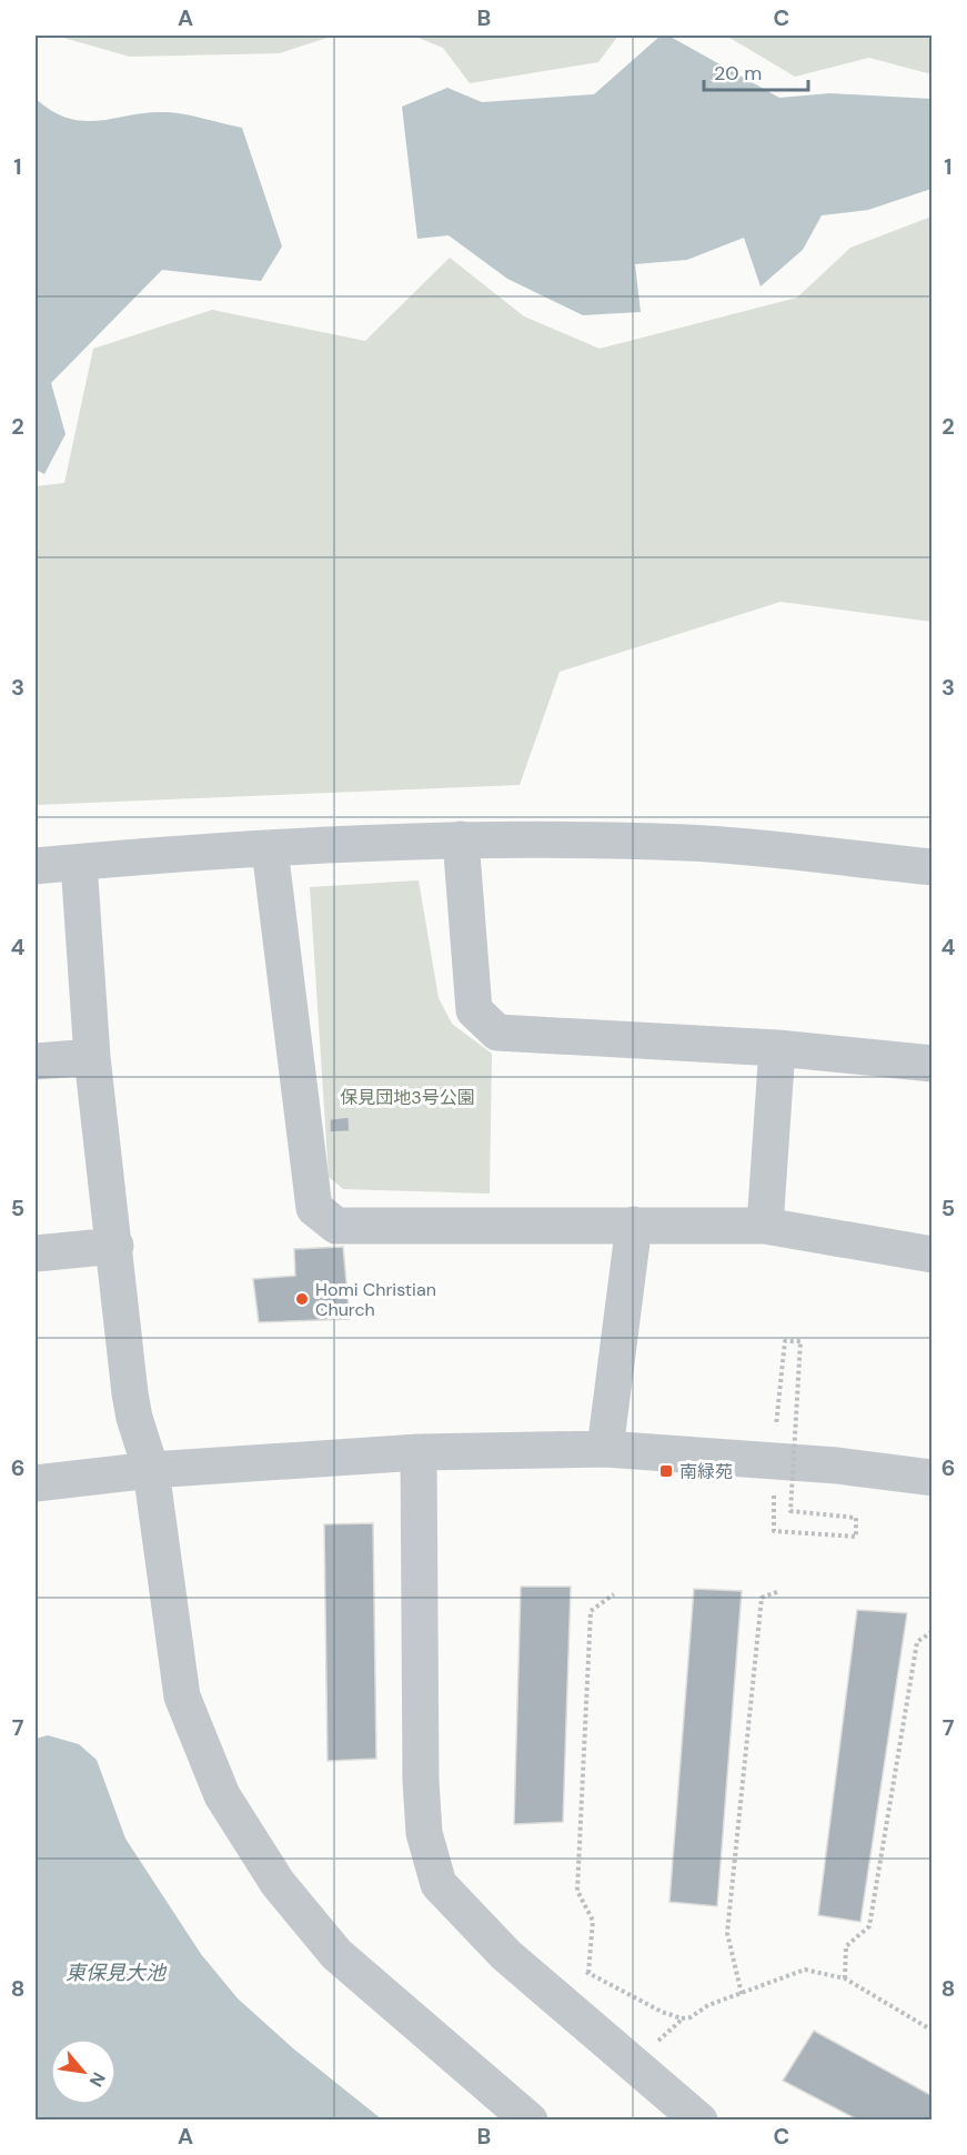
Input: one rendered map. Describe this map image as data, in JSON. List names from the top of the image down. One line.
{"water":["東保見大池"],"parks":["保見団地3号公園"],"places":{"other":["Homi Christian Church"],"transit":["南緑苑"]},"scale_bar":"20 m","north":"bottom right","grid":{"columns":["A","B","C"],"rows":["1","2","3","4","5","6","7","8"]}}
